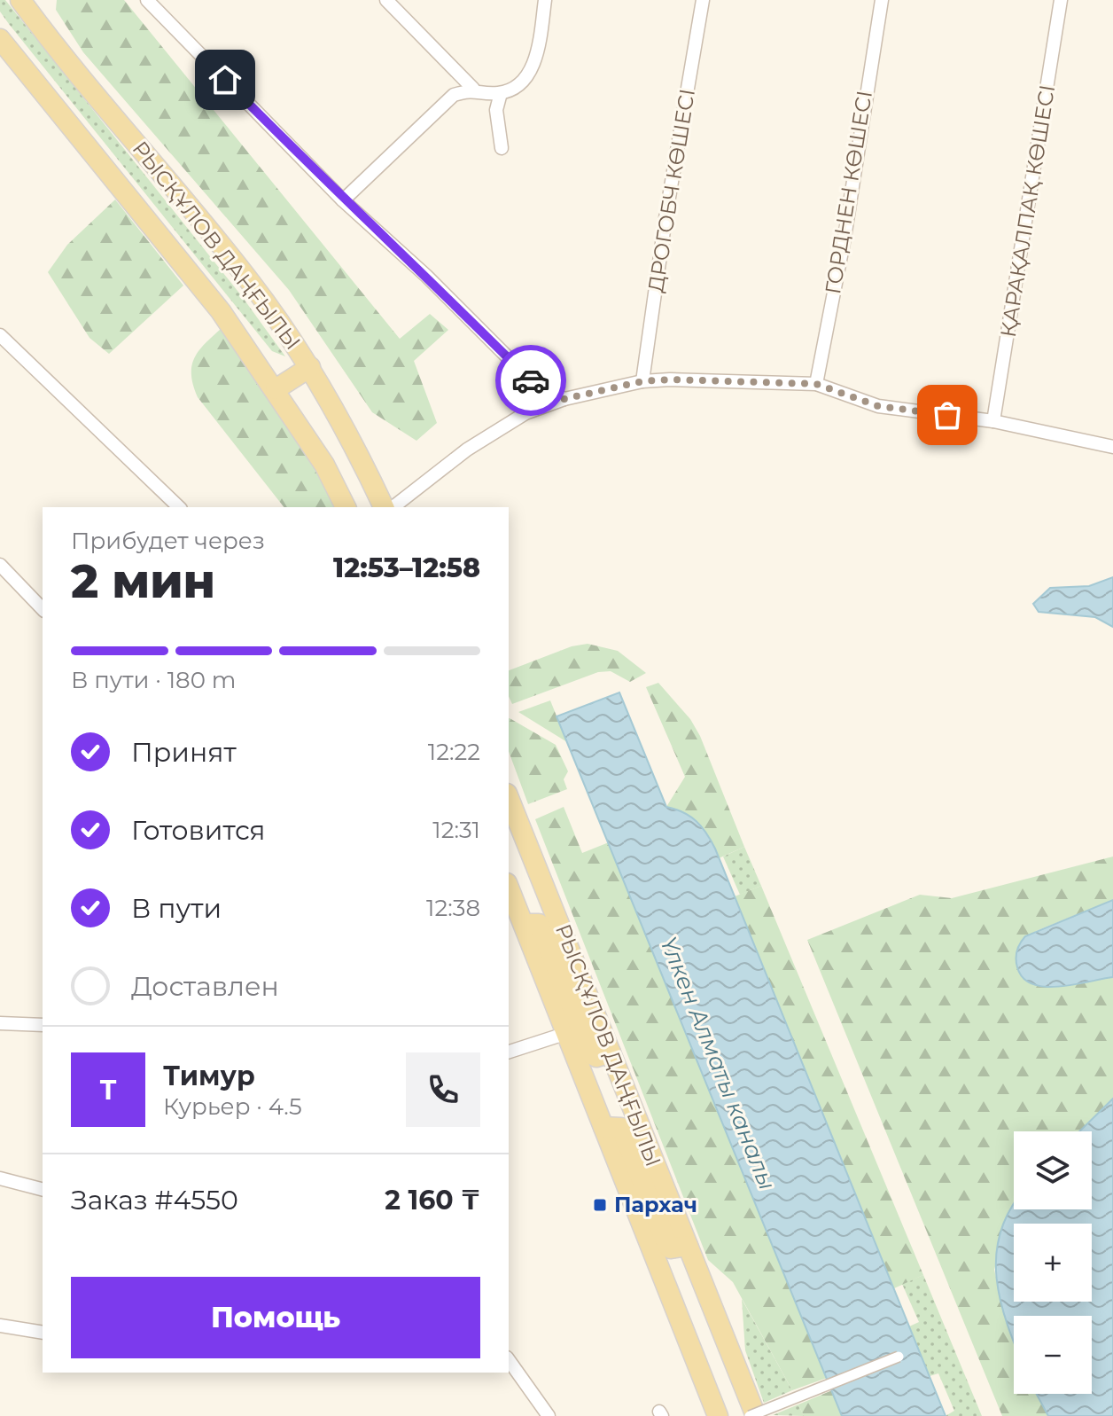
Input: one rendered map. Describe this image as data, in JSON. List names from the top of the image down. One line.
{"streets":{"main road":["РЫСҚҰЛОВ ДАҢҒЫЛЫ"],"street":["ДРОГОБЧ КӨШЕСІ","ГОРДНЕН КӨШЕСІ","ҚАРАҚАЛПАҚ КӨШЕСІ"]},"water":["Үлкен Алматы каналы"],"places":{"transit":["Пархач"]},"page":{"heading":["2 мин","Прибудет через","12:53–12:58"],"panel":["Тимур","Курьер · 4.5","Заказ #4550","2 160 ₸"],"bar":"В пути · 180 m","list":[["Принят","12:22"],["Готовится","12:31"],["В пути","12:38"],"Доставлен"],"round":"Т","map_buttons":["+","−"],"buttons":"Помощь"}}
